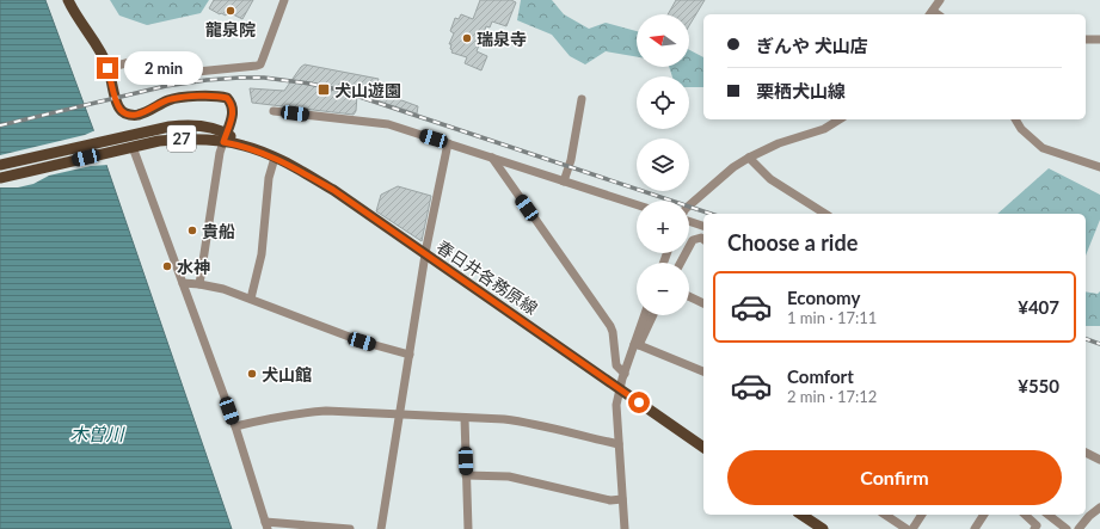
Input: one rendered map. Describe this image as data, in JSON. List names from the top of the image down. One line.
{"streets":{"main road":["27","春日井各務原線"]},"water":["木曽川"],"places":{"other":["龍泉院","瑞泉寺","貴船","水神","犬山館"],"transit":["犬山遊園"]},"north":"left","page":{"map_buttons":["+","−"],"banner":["ぎんや 犬山店","栗栖犬山線"],"bubble":"2 min","heading":"Choose a ride","list":[{"name":"Economy","note":"1 min · 17:11","value":"¥407"},{"name":"Comfort","note":"2 min · 17:12","value":"¥550"}],"buttons":"Confirm"}}
